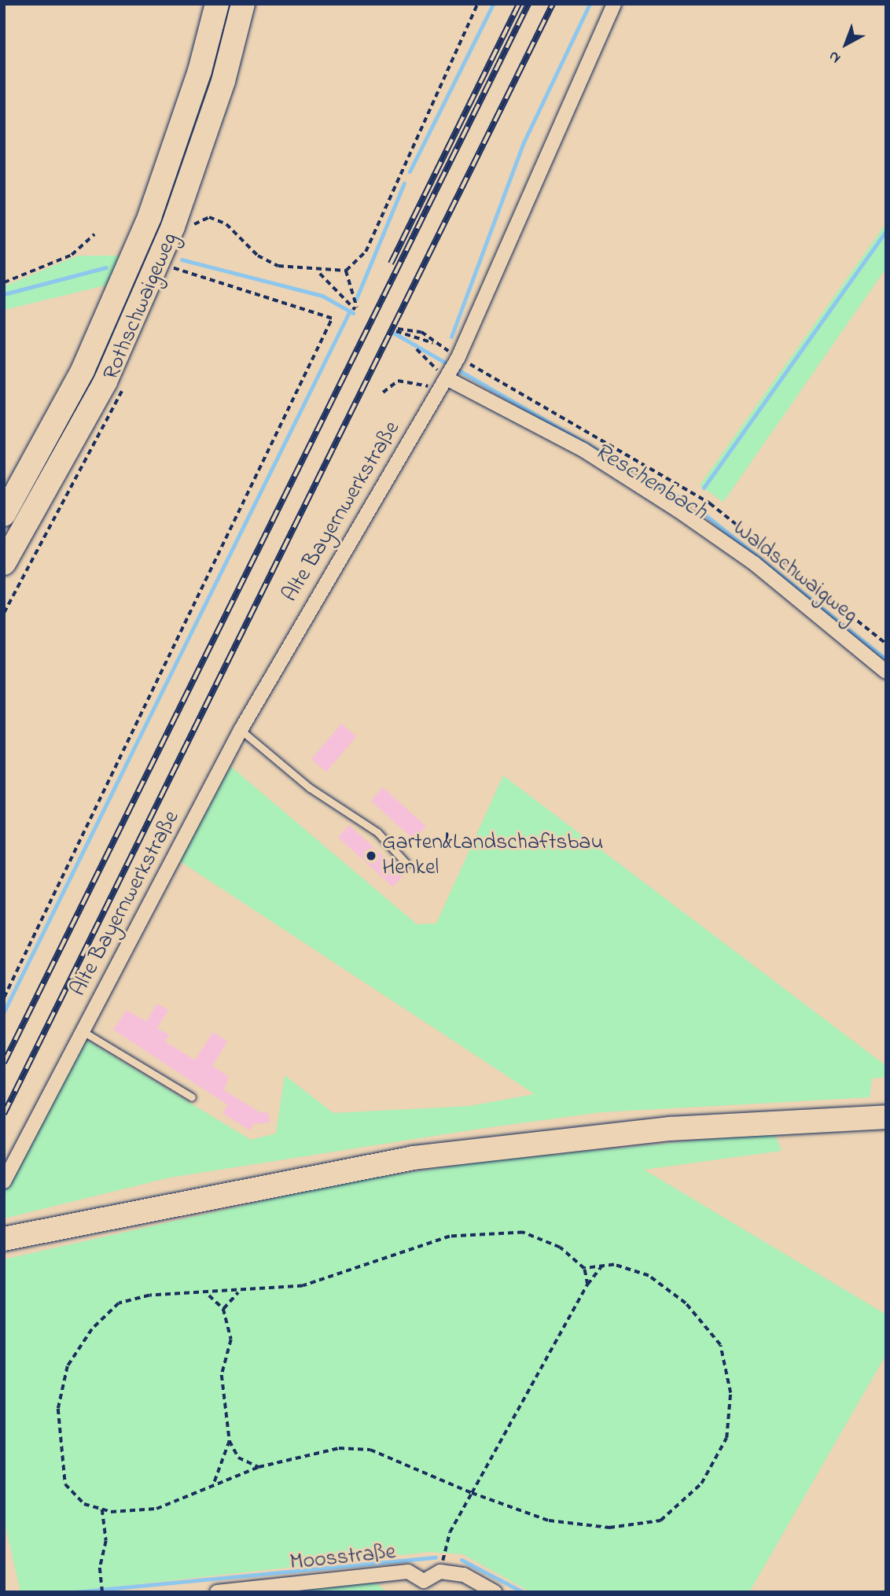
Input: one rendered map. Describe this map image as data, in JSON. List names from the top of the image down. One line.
{"streets":{"street":["Alte Bayernwerkstraße","Waldschwaigweg","Moosstraße"],"path":["Rothschwaigeweg"]},"crossings":[["Alte Bayernwerkstraße","Waldschwaigweg"]],"water":["Reschenbach"],"places":["Garten&Landschaftsbau Henkel"],"north":"bottom left"}
